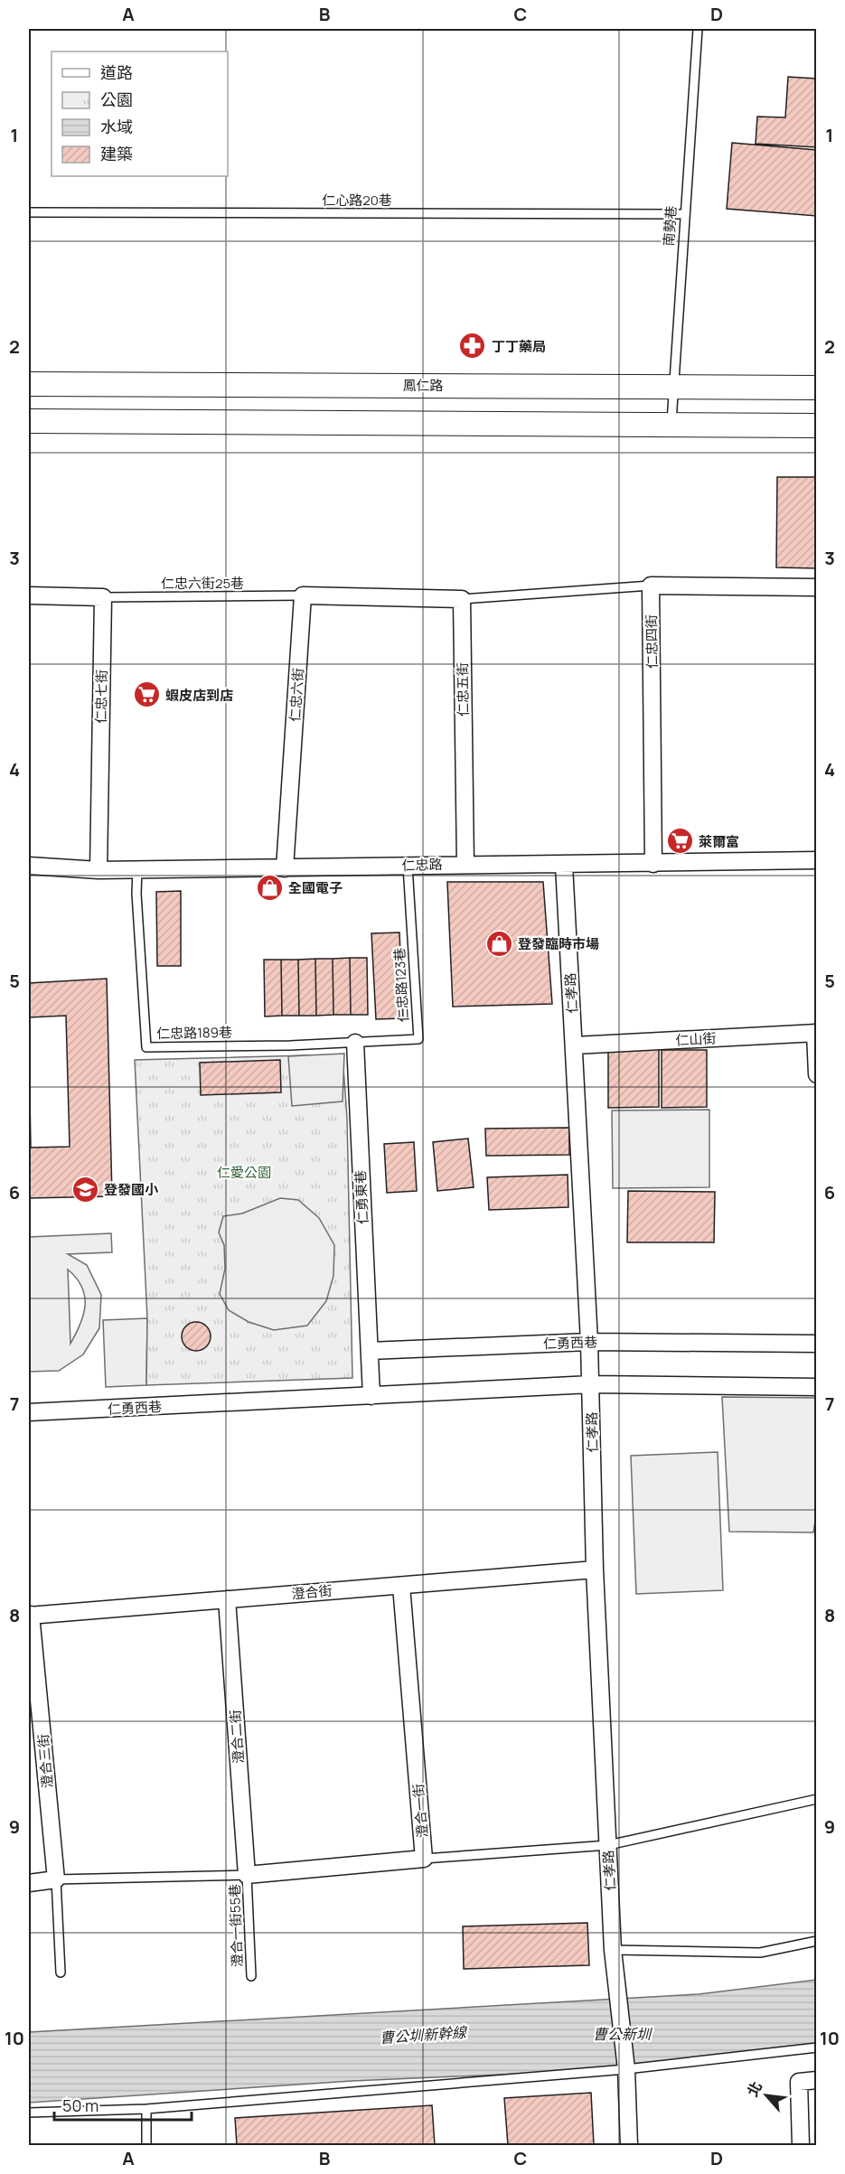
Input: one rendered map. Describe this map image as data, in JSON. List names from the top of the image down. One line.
{"streets":{"main road":["鳳仁路"],"street":["仁忠四街","仁忠五街","仁忠六街","仁忠七街","仁忠路","仁孝路","仁山街","仁勇東巷","仁勇西巷","澄合街","澄合二街","澄合三街","澄合一街"],"lane":["仁心路20巷","南勢巷","仁忠六街25巷","仁忠路123巷","仁忠路189巷","澄合一街55巷"]},"crossings":[["仁心路20巷","南勢巷"],["南勢巷","鳳仁路"],["仁忠六街25巷","仁忠六街"],["仁忠六街25巷","仁忠七街"],["仁忠四街","仁忠路"],["仁忠五街","仁忠路"],["仁忠六街","仁忠路"],["仁忠七街","仁忠路"],["仁忠路","仁忠路123巷"],["仁忠路","仁孝路"],["仁忠路","仁忠路189巷"],["仁忠路123巷","仁忠路189巷"],["仁忠路123巷","仁勇東巷"],["仁孝路","仁山街"],["仁孝路","仁勇西巷"],["仁孝路","澄合街"],["仁忠路189巷","仁勇東巷"],["仁勇東巷","仁勇西巷"],["澄合街","澄合二街"],["澄合街","澄合三街"],["澄合街","澄合一街"],["澄合二街","澄合一街55巷"]],"water":["曹公新圳","曹公圳新幹線"],"parks":["仁愛公園"],"places":{"pharmacy":["丁丁藥局"],"supermarket":["蝦皮店到店","萊爾富"],"shop":["全國電子","登發臨時市場"],"school or university":["登發國小"]},"legend":["道路","公園","水域","建築"],"scale_bar":"50 m","north":"top left","grid":{"columns":["A","B","C","D"],"rows":["1","2","3","4","5","6","7","8","9","10"]}}
